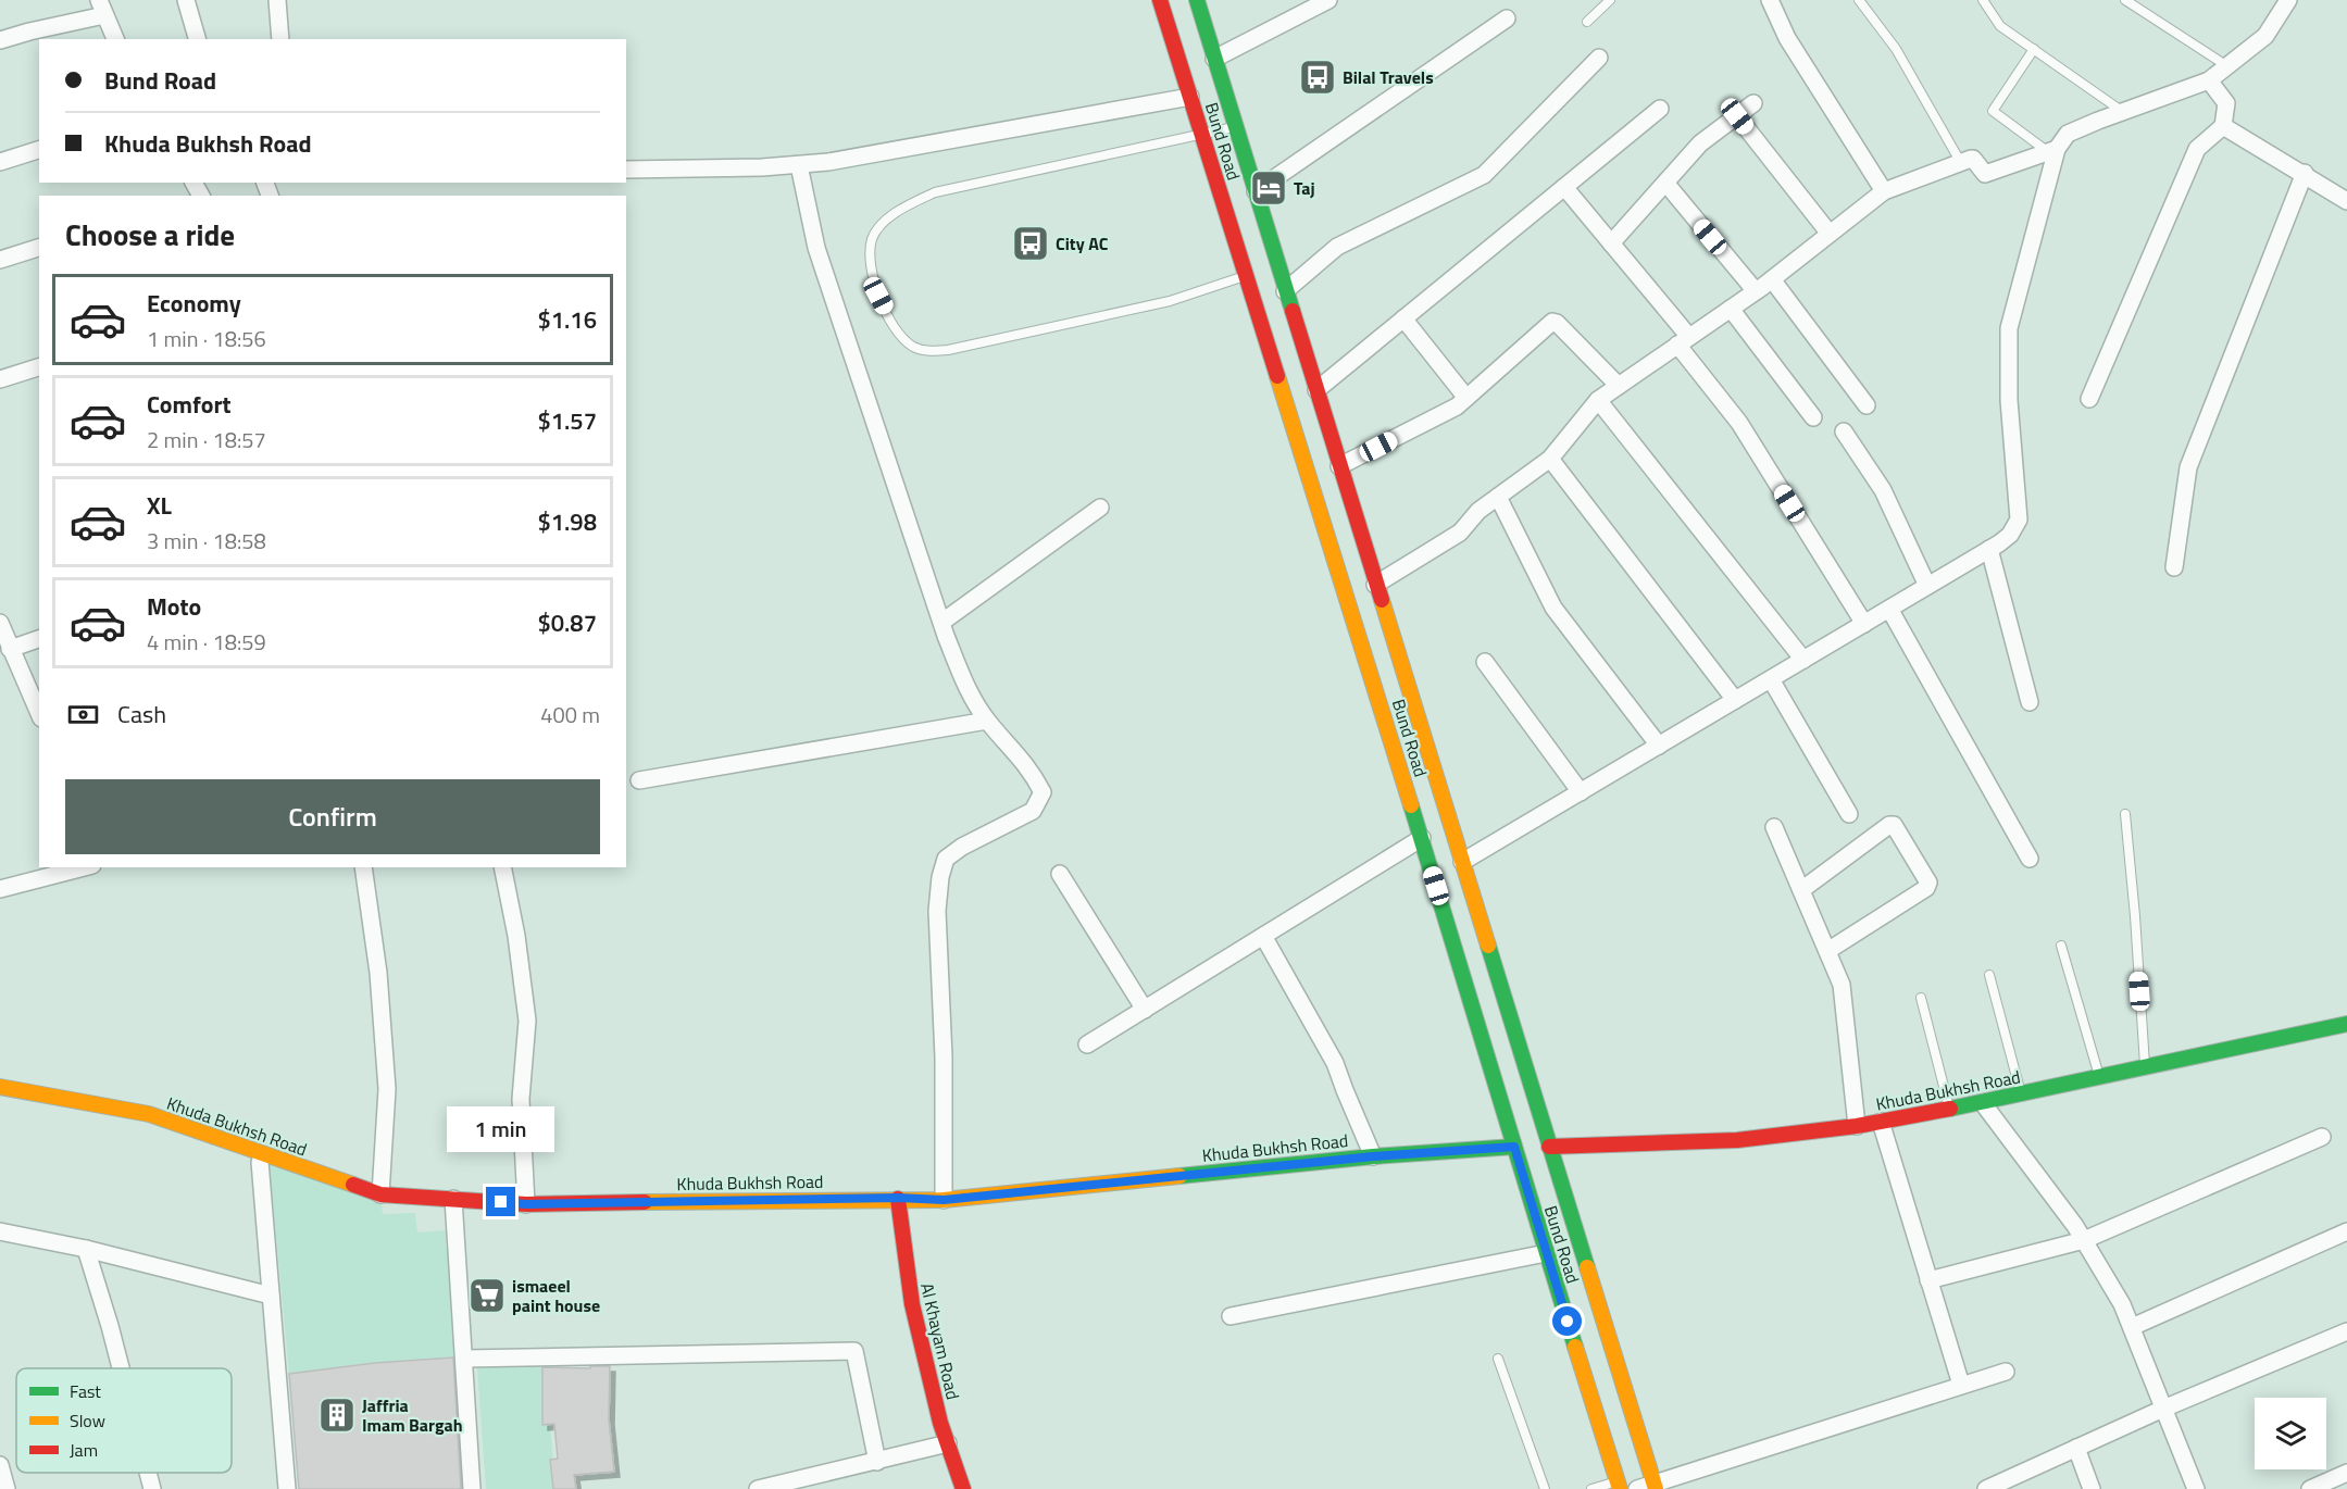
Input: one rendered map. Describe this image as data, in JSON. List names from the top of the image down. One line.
{"streets":{"main road":["Bund Road","Khuda Bukhsh Road","Al Khayam Road"]},"crossings":[["Bund Road","Khuda Bukhsh Road"],["Khuda Bukhsh Road","Al Khayam Road"]],"places":{"bus stop":["Bilal Travels","City AC"],"hotel":["Taj"],"supermarket":["ismaeel paint house"],"building":["Jaffria Imam Bargah"]},"legend":["Fast","Slow","Jam"],"page":{"banner":["Bund Road","Khuda Bukhsh Road"],"heading":"Choose a ride","list":[{"name":"Economy","note":"1 min · 18:56","value":"$1.16"},{"name":"Comfort","note":"2 min · 18:57","value":"$1.57"},{"name":"XL","note":"3 min · 18:58","value":"$1.98"},{"name":"Moto","note":"4 min · 18:59","value":"$0.87"}],"pay":["Cash","400 m"],"buttons":"Confirm","bubble":"1 min"}}
